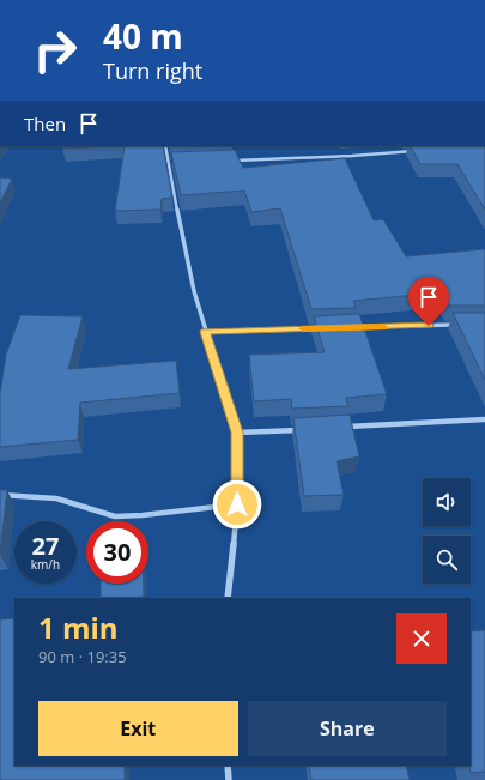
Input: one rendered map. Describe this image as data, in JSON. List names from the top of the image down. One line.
{"page":{"turn":["40 m","Turn right"],"then":"Then","speed":"27 km/h","limit":"30","heading":["1 min","90 m · 19:35"],"buttons":["Exit","Share"]}}
